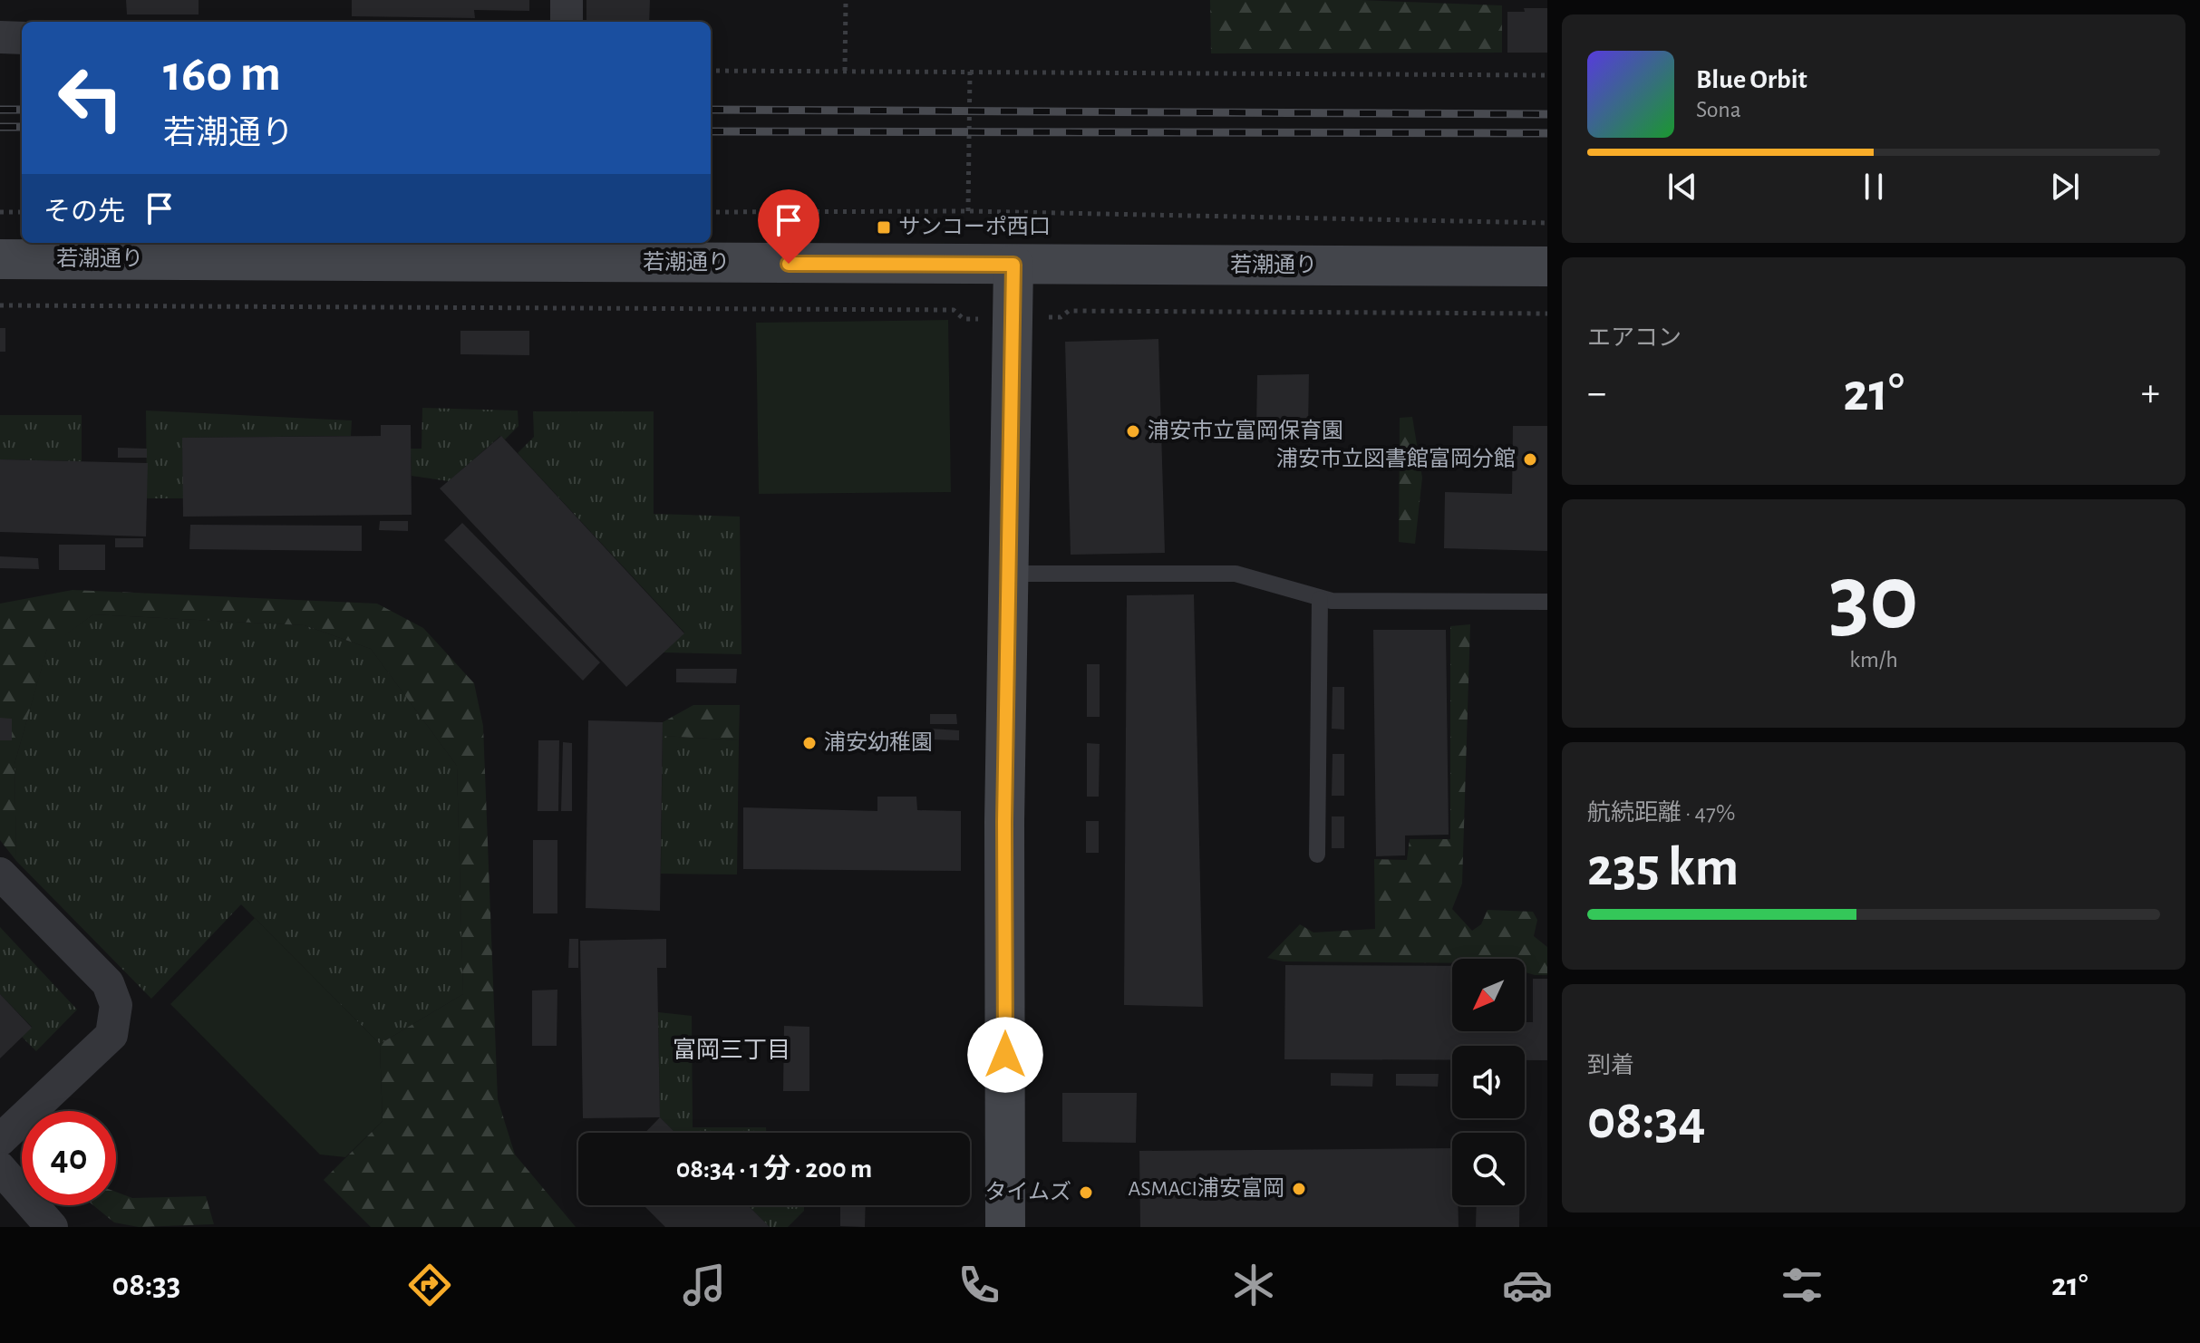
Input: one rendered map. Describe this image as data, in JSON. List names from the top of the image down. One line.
{"streets":{"main road":["若潮通り"]},"districts":["富岡三丁目"],"places":{"transit":["サンコーポ西口"],"other":["浦安市立富岡保育園","浦安市立図書館富岡分館","浦安幼稚園","ASMACI浦安富岡","タイムズ"]},"north":"bottom left","page":{"turn":["160 m","若潮通り"],"song":["Blue Orbit","Sona"],"then":"その先","tile":["エアコン",["30","km/h"],["航続距離 · 47%","235 km"],["到着","08:34"]],"heat":["−","21°","+"],"limit":"40","trip":"08:34 · 1 分 · 200 m","tabs":["08:33","21°"]}}
